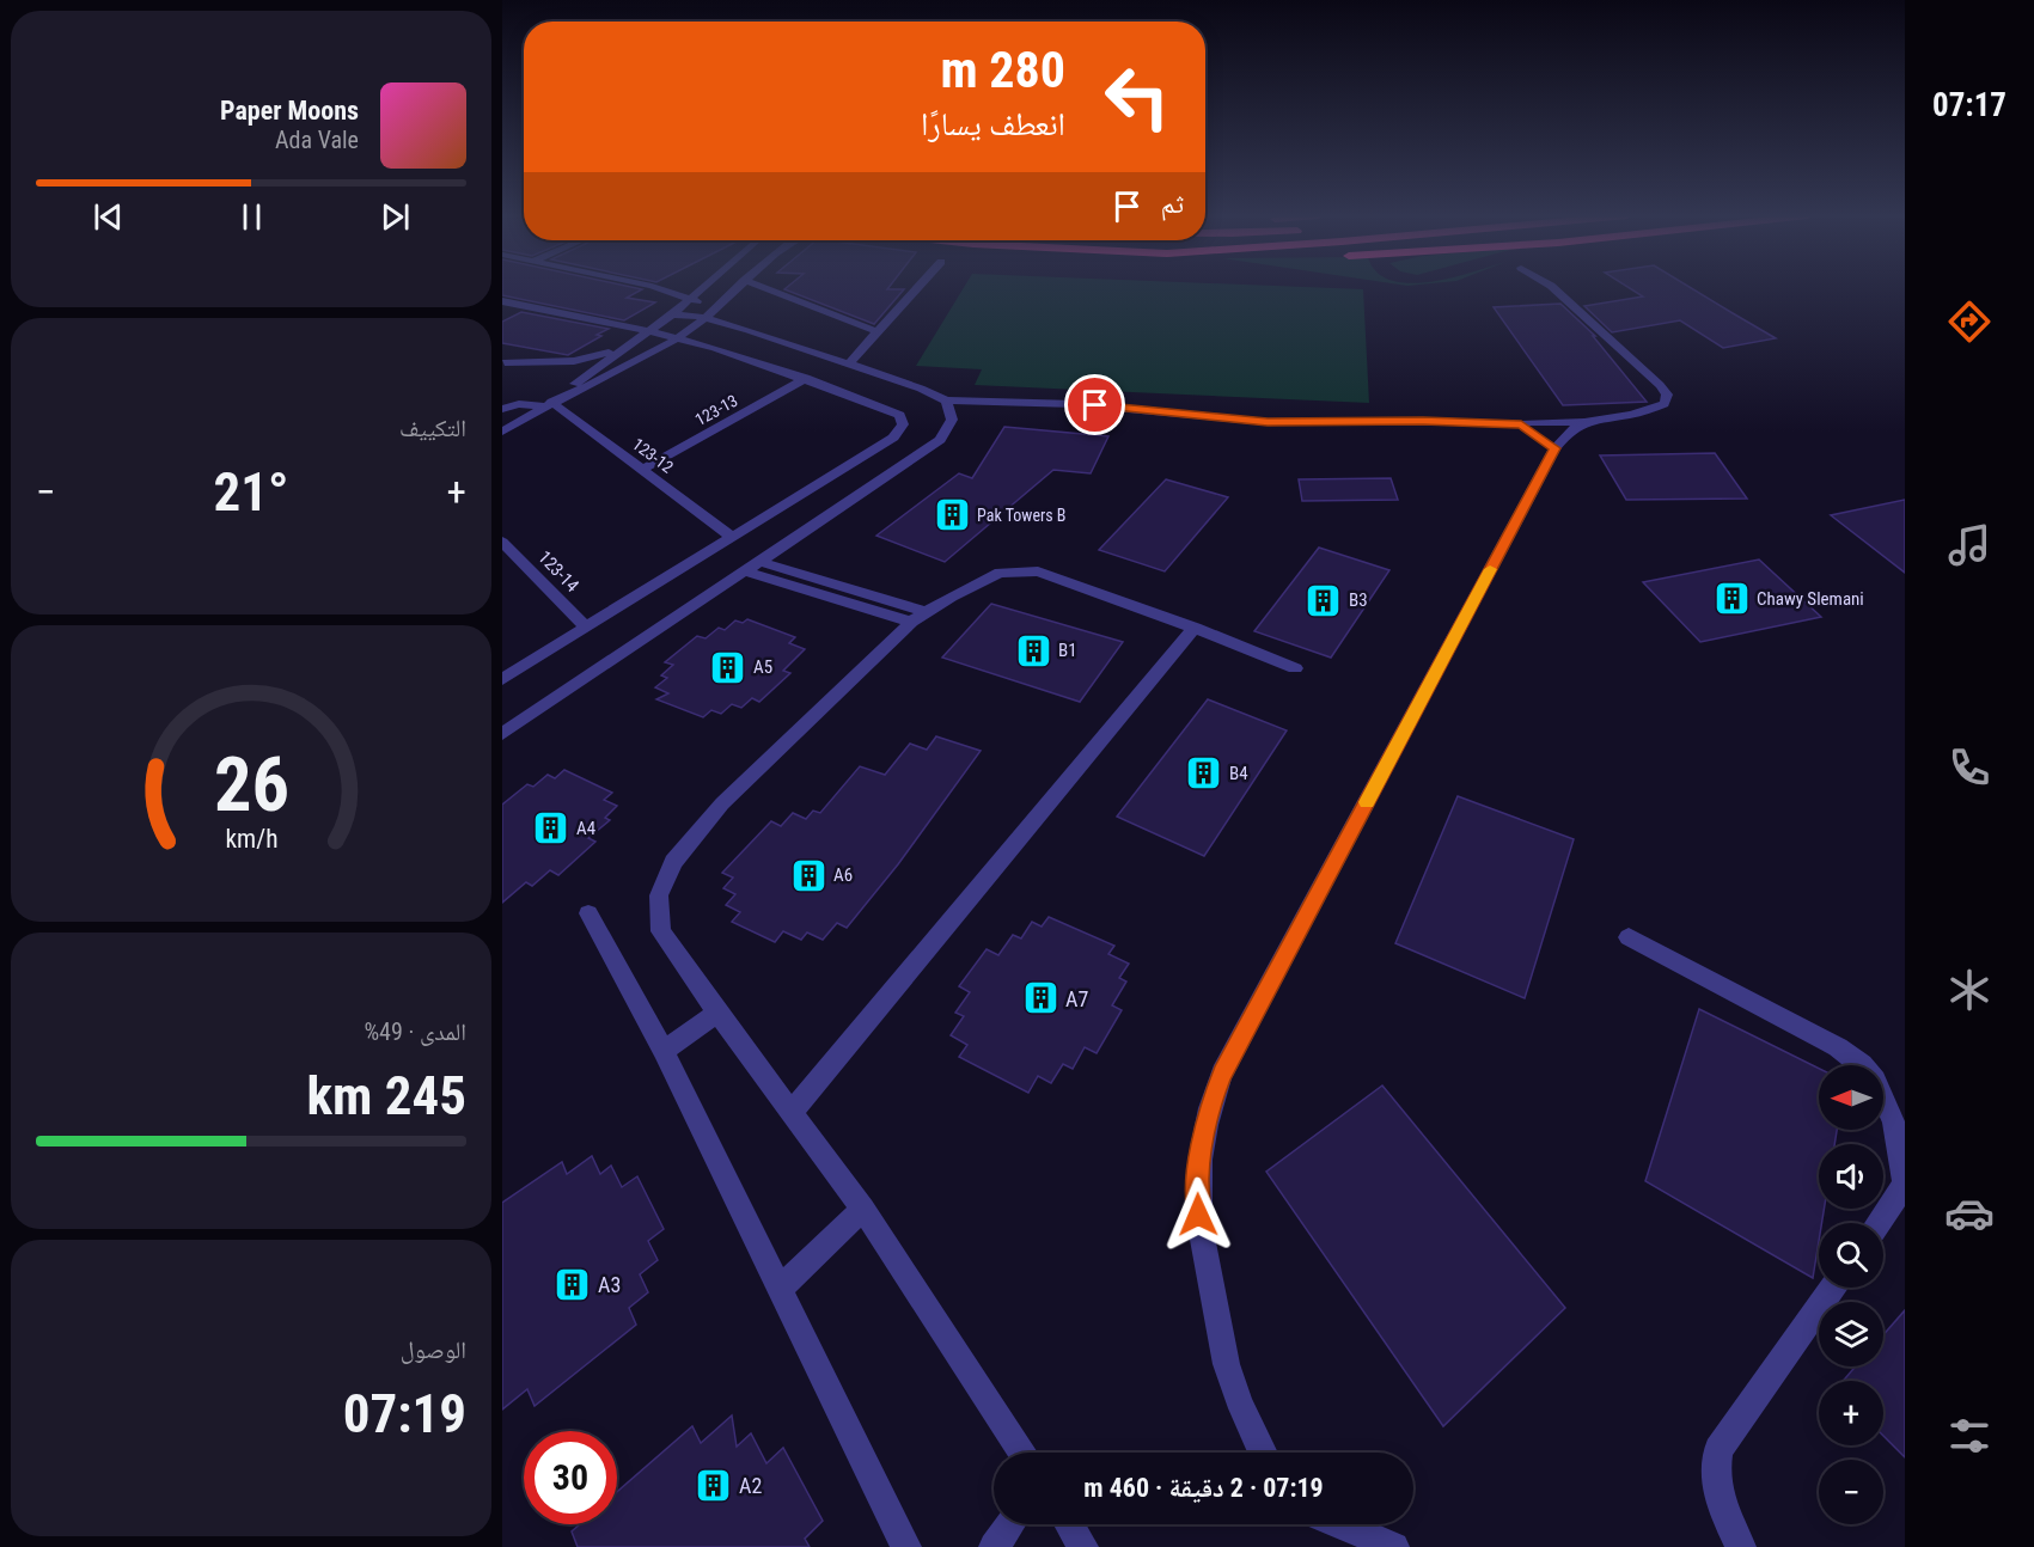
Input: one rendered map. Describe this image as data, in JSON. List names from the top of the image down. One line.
{"streets":{"street":["123-13","123-12","123-14"]},"crossings":[["123-13","123-12"]],"places":{"building":["Pak Towers B","Chawy Slemani","B3","B1","A5","B4","A4","A6","A7","A3","A2"]},"north":"left","page":{"tabs":"07:17","turn":["280 m","انعطف يسارًا"],"song":["Paper Moons","Ada Vale"],"then":"ثم","tile":["التكييف",["المدى · 49%","245 km"],["الوصول","07:19"]],"heat":["−","21°","+"],"map_buttons":["+","−"],"limit":"30","trip":"07:19 · 2 دقيقة · 460 m","gauge":["26","km/h"]}}
